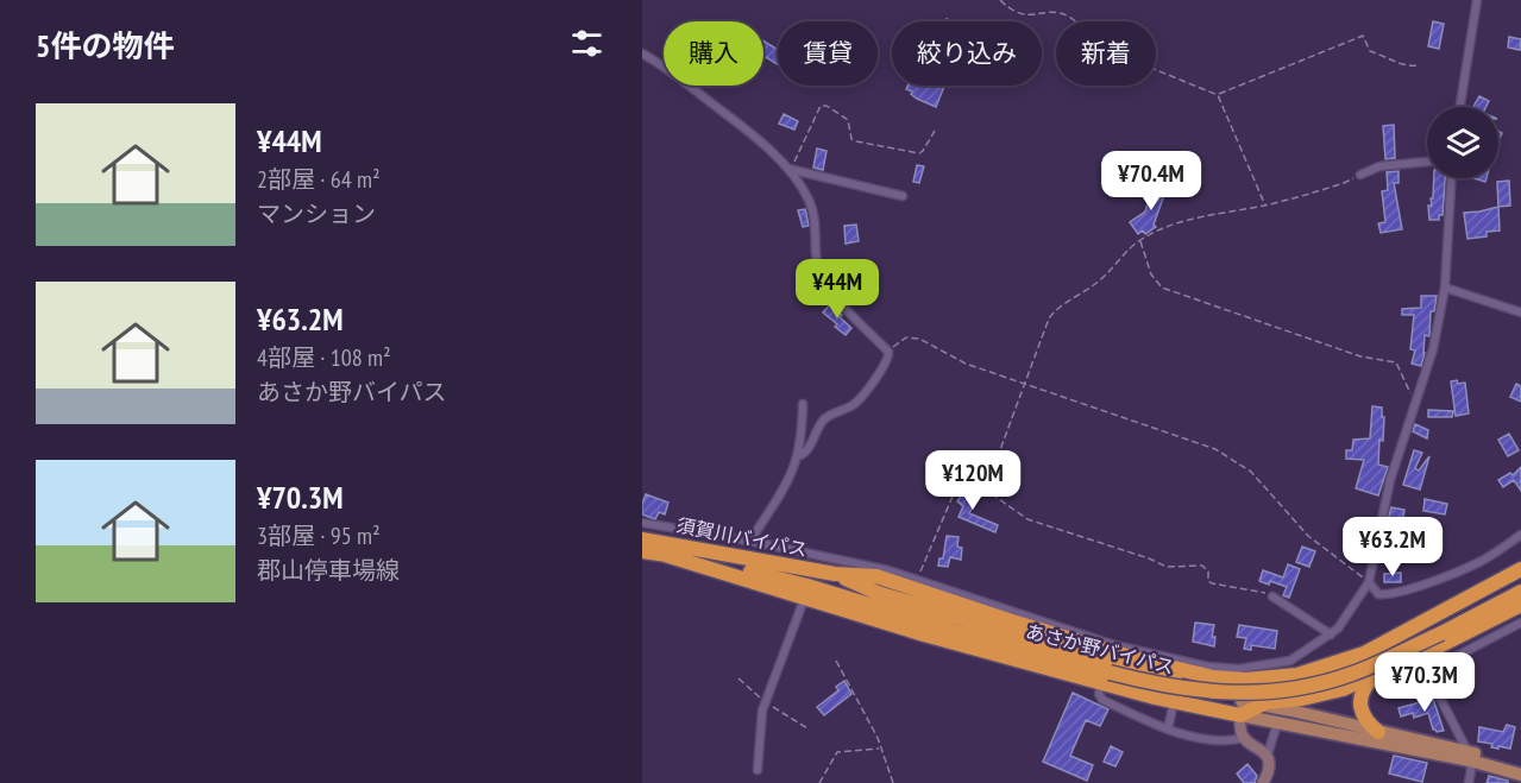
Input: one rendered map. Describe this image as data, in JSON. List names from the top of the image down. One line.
{"streets":{"highway":["須賀川バイパス","あさか野バイパス"]},"crossings":[["須賀川バイパス","あさか野バイパス"]],"page":{"heading":"5件の物件","chip":["購入","賃貸","絞り込み","新着"],"list":[{"name":"¥44M","note":"2部屋 · 64 m² · マンション"},{"name":"¥63.2M","note":"4部屋 · 108 m² · あさか野バイパス"},{"name":"¥70.3M","note":"3部屋 · 95 m² · 郡山停車場線"}],"price":["¥70.4M","¥44M","¥120M","¥63.2M","¥70.3M"]}}
